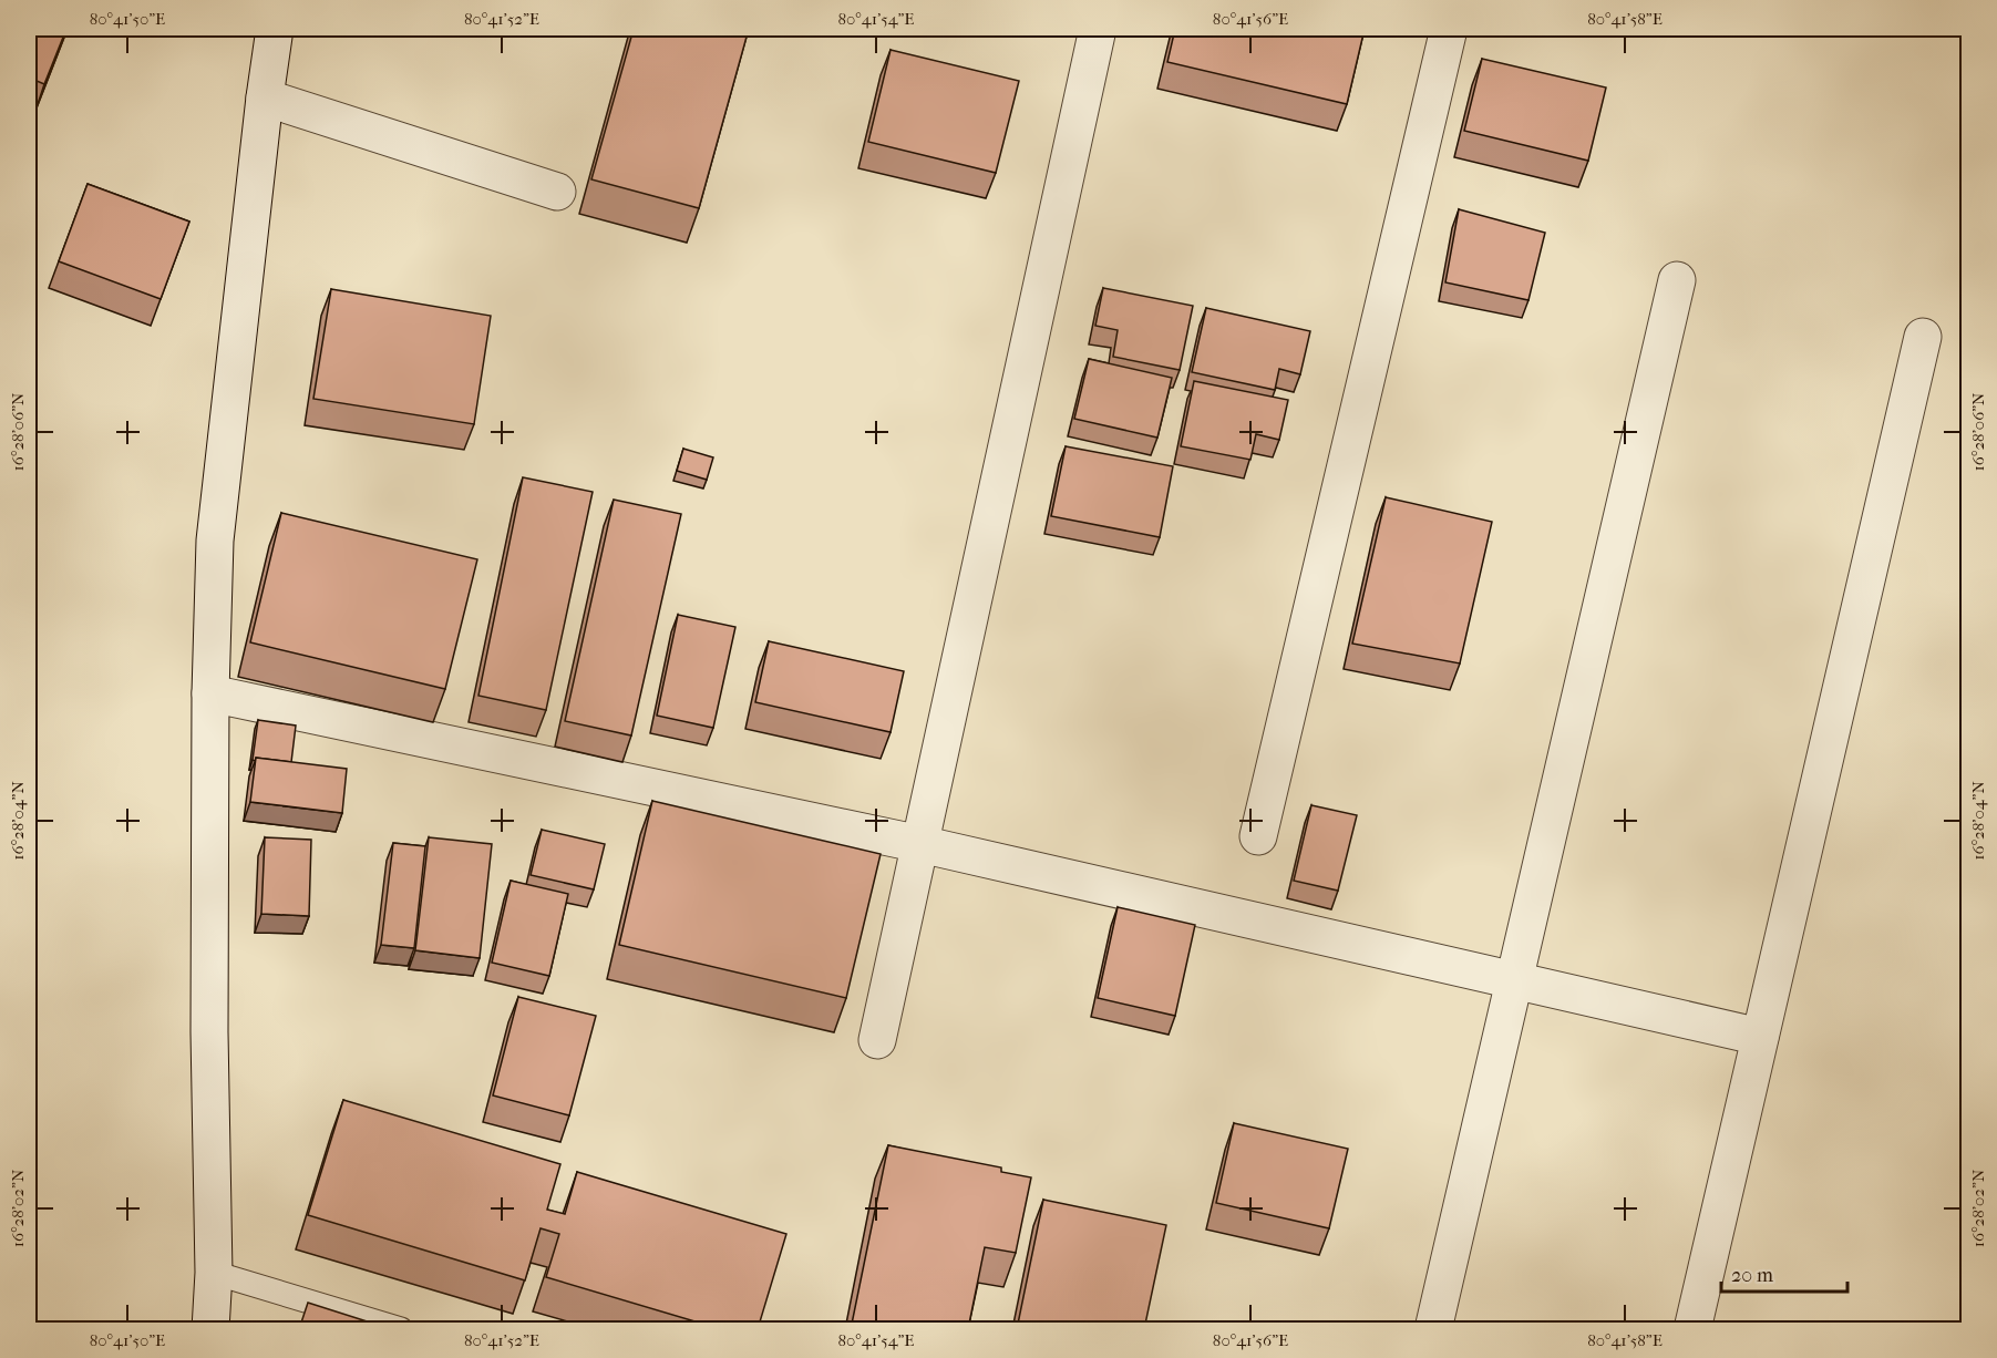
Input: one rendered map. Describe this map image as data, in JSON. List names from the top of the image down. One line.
{"scale_bar":"20 m","coordinates":["80°41'50\"E","80°41'52\"E","80°41'54\"E","80°41'56\"E","80°41'58\"E","16°28'06\"N","16°28'04\"N","16°28'02\"N"]}
